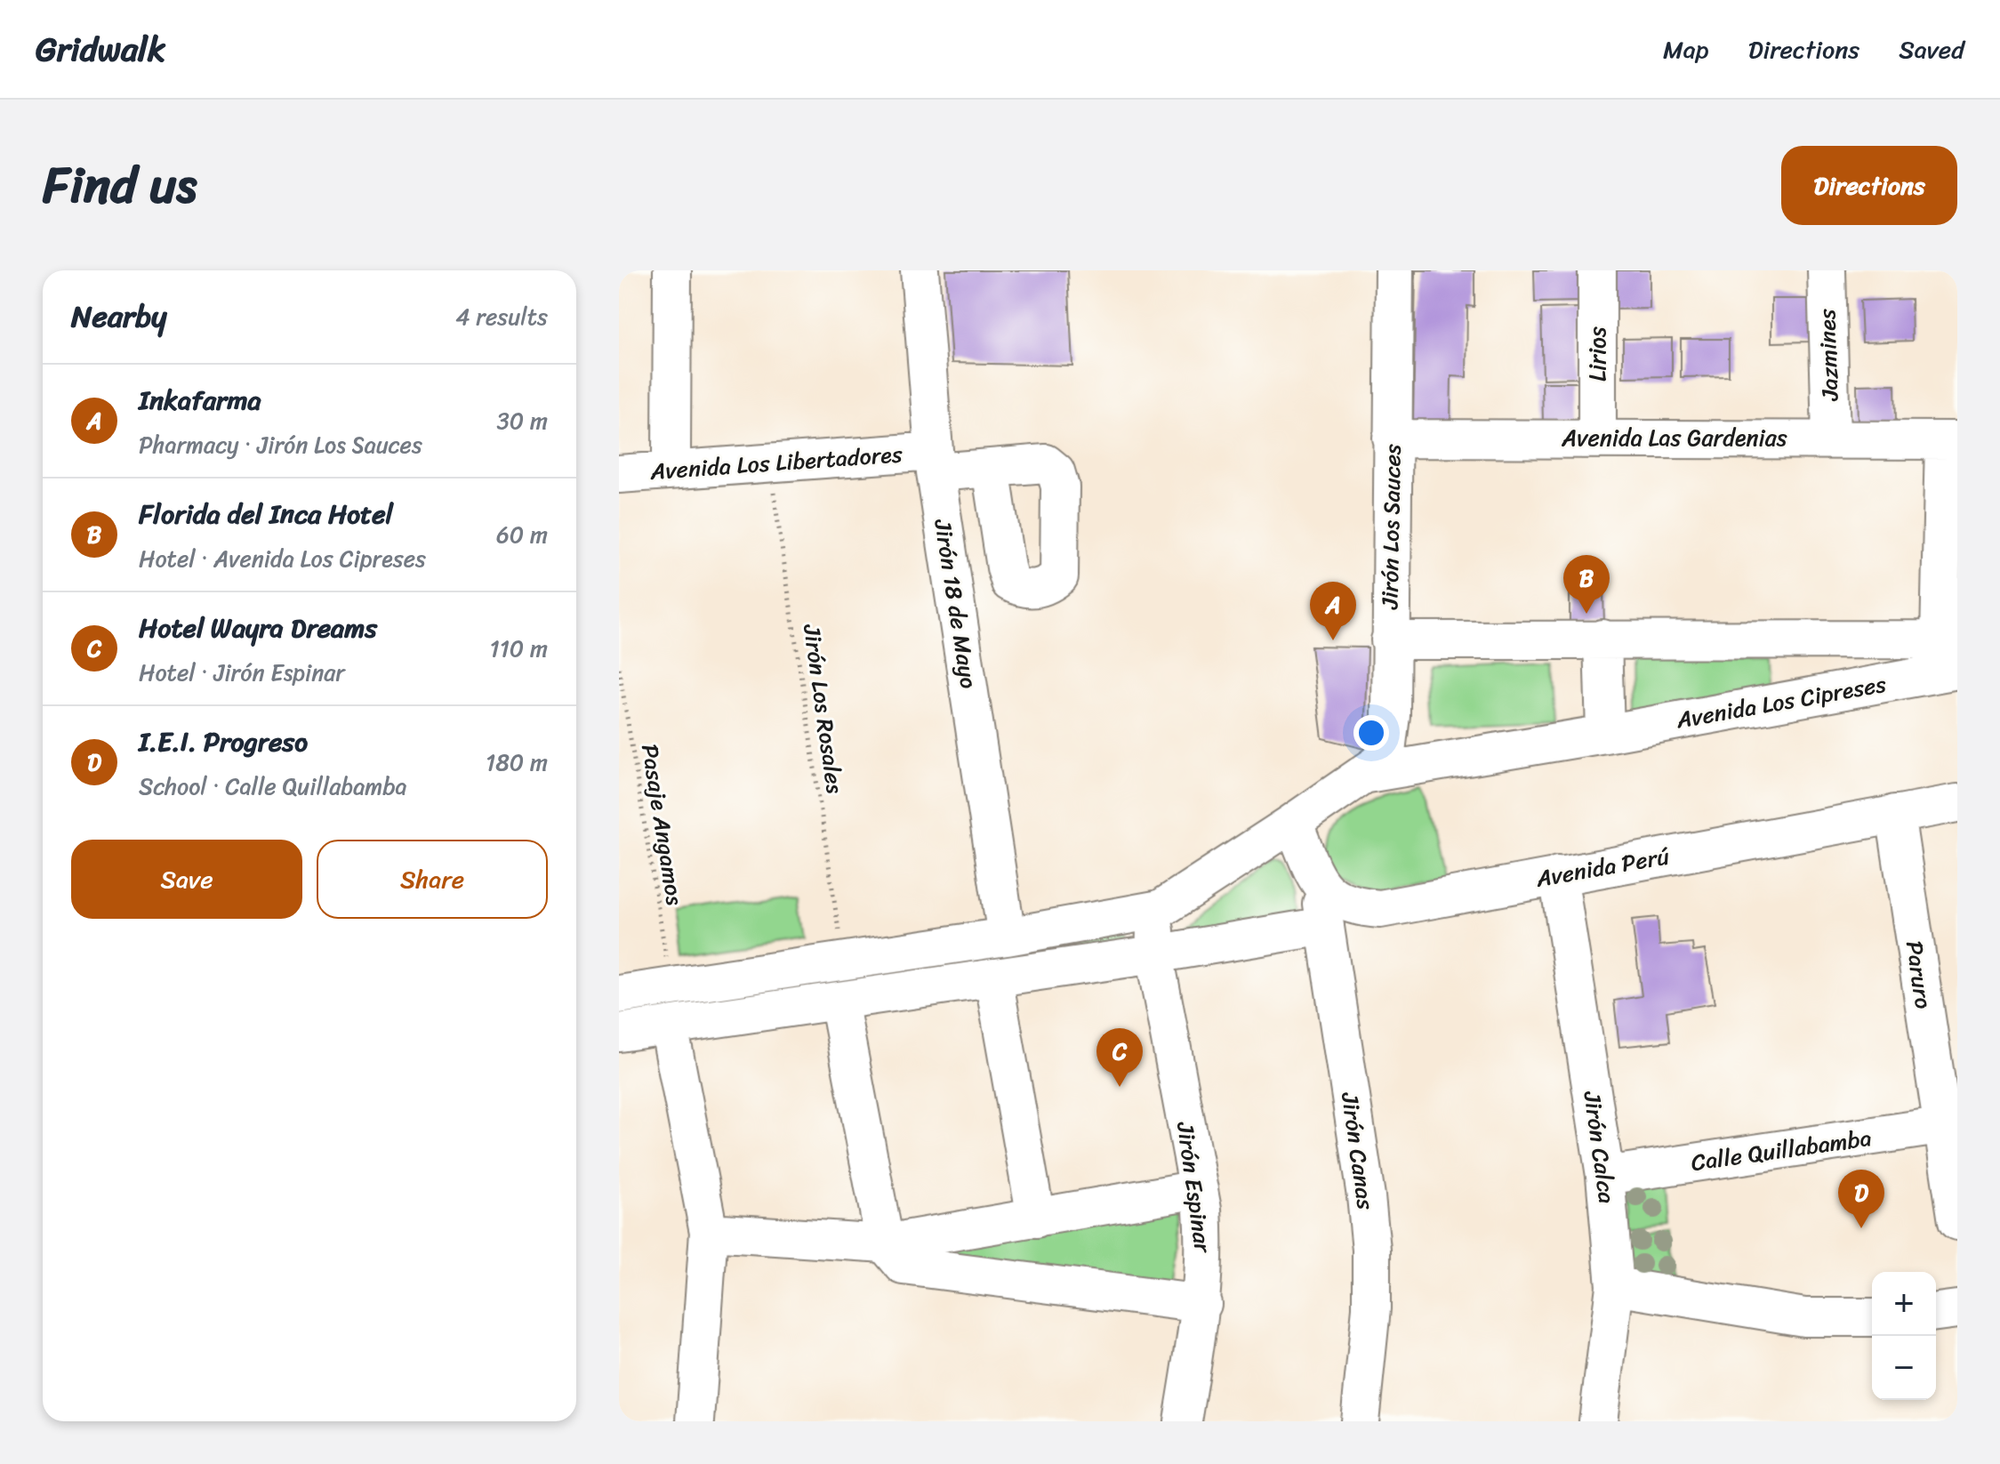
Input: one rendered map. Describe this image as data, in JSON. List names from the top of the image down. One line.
{"streets":{"street":["Lirios","Jazmines","Avenida Las Gardenias","Avenida Los Libertadores","Jirón Los Sauces","Jirón 18 de Mayo","Avenida Los Cipreses","Avenida Perú","Paruro","Jirón Calca","Calle Quillabamba","Jirón Canas","Jirón Espinar"],"path":["Jirón Los Rosales","Pasaje Angamos"]},"crossings":[["Lirios","Avenida Las Gardenias"],["Jazmines","Avenida Las Gardenias"],["Avenida Las Gardenias","Jirón Los Sauces"],["Avenida Los Libertadores","Jirón 18 de Mayo"],["Avenida Los Libertadores","Jirón Los Rosales"],["Jirón Los Sauces","Avenida Los Cipreses"],["Avenida Perú","Paruro"],["Avenida Perú","Jirón Calca"],["Avenida Perú","Jirón Canas"],["Paruro","Calle Quillabamba"],["Jirón Calca","Calle Quillabamba"]],"page":{"header":"Gridwalk","nav":["Map","Directions","Saved"],"title":"Find us","buttons":["Directions",["Save","Share"]],"heading":["Nearby","4 results"],"list":[{"mark":"A","name":"Inkafarma","note":"Pharmacy · Jirón Los Sauces","value":"30 m"},{"mark":"B","name":"Florida del Inca Hotel","note":"Hotel · Avenida Los Cipreses","value":"60 m"},{"mark":"C","name":"Hotel Wayra Dreams","note":"Hotel · Jirón Espinar","value":"110 m"},{"mark":"D","name":"I.E.I. Progreso","note":"School · Calle Quillabamba","value":"180 m"}],"pins":["B","A","C","D"],"map_buttons":["+","−"]}}
